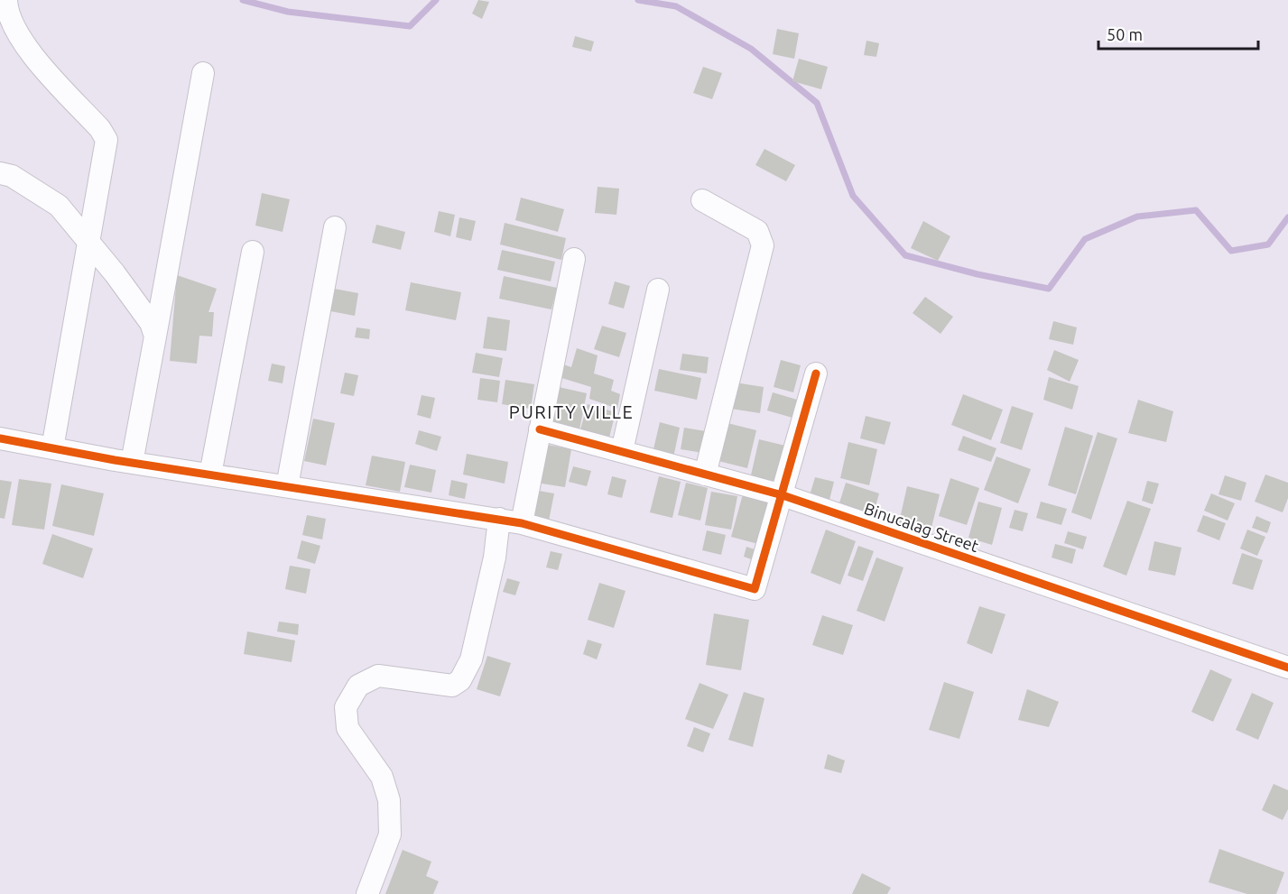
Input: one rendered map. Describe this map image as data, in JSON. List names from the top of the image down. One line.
{"streets":{"street":["Binucalag Street"]},"districts":["PURITY VILLE"],"scale_bar":"50 m"}
